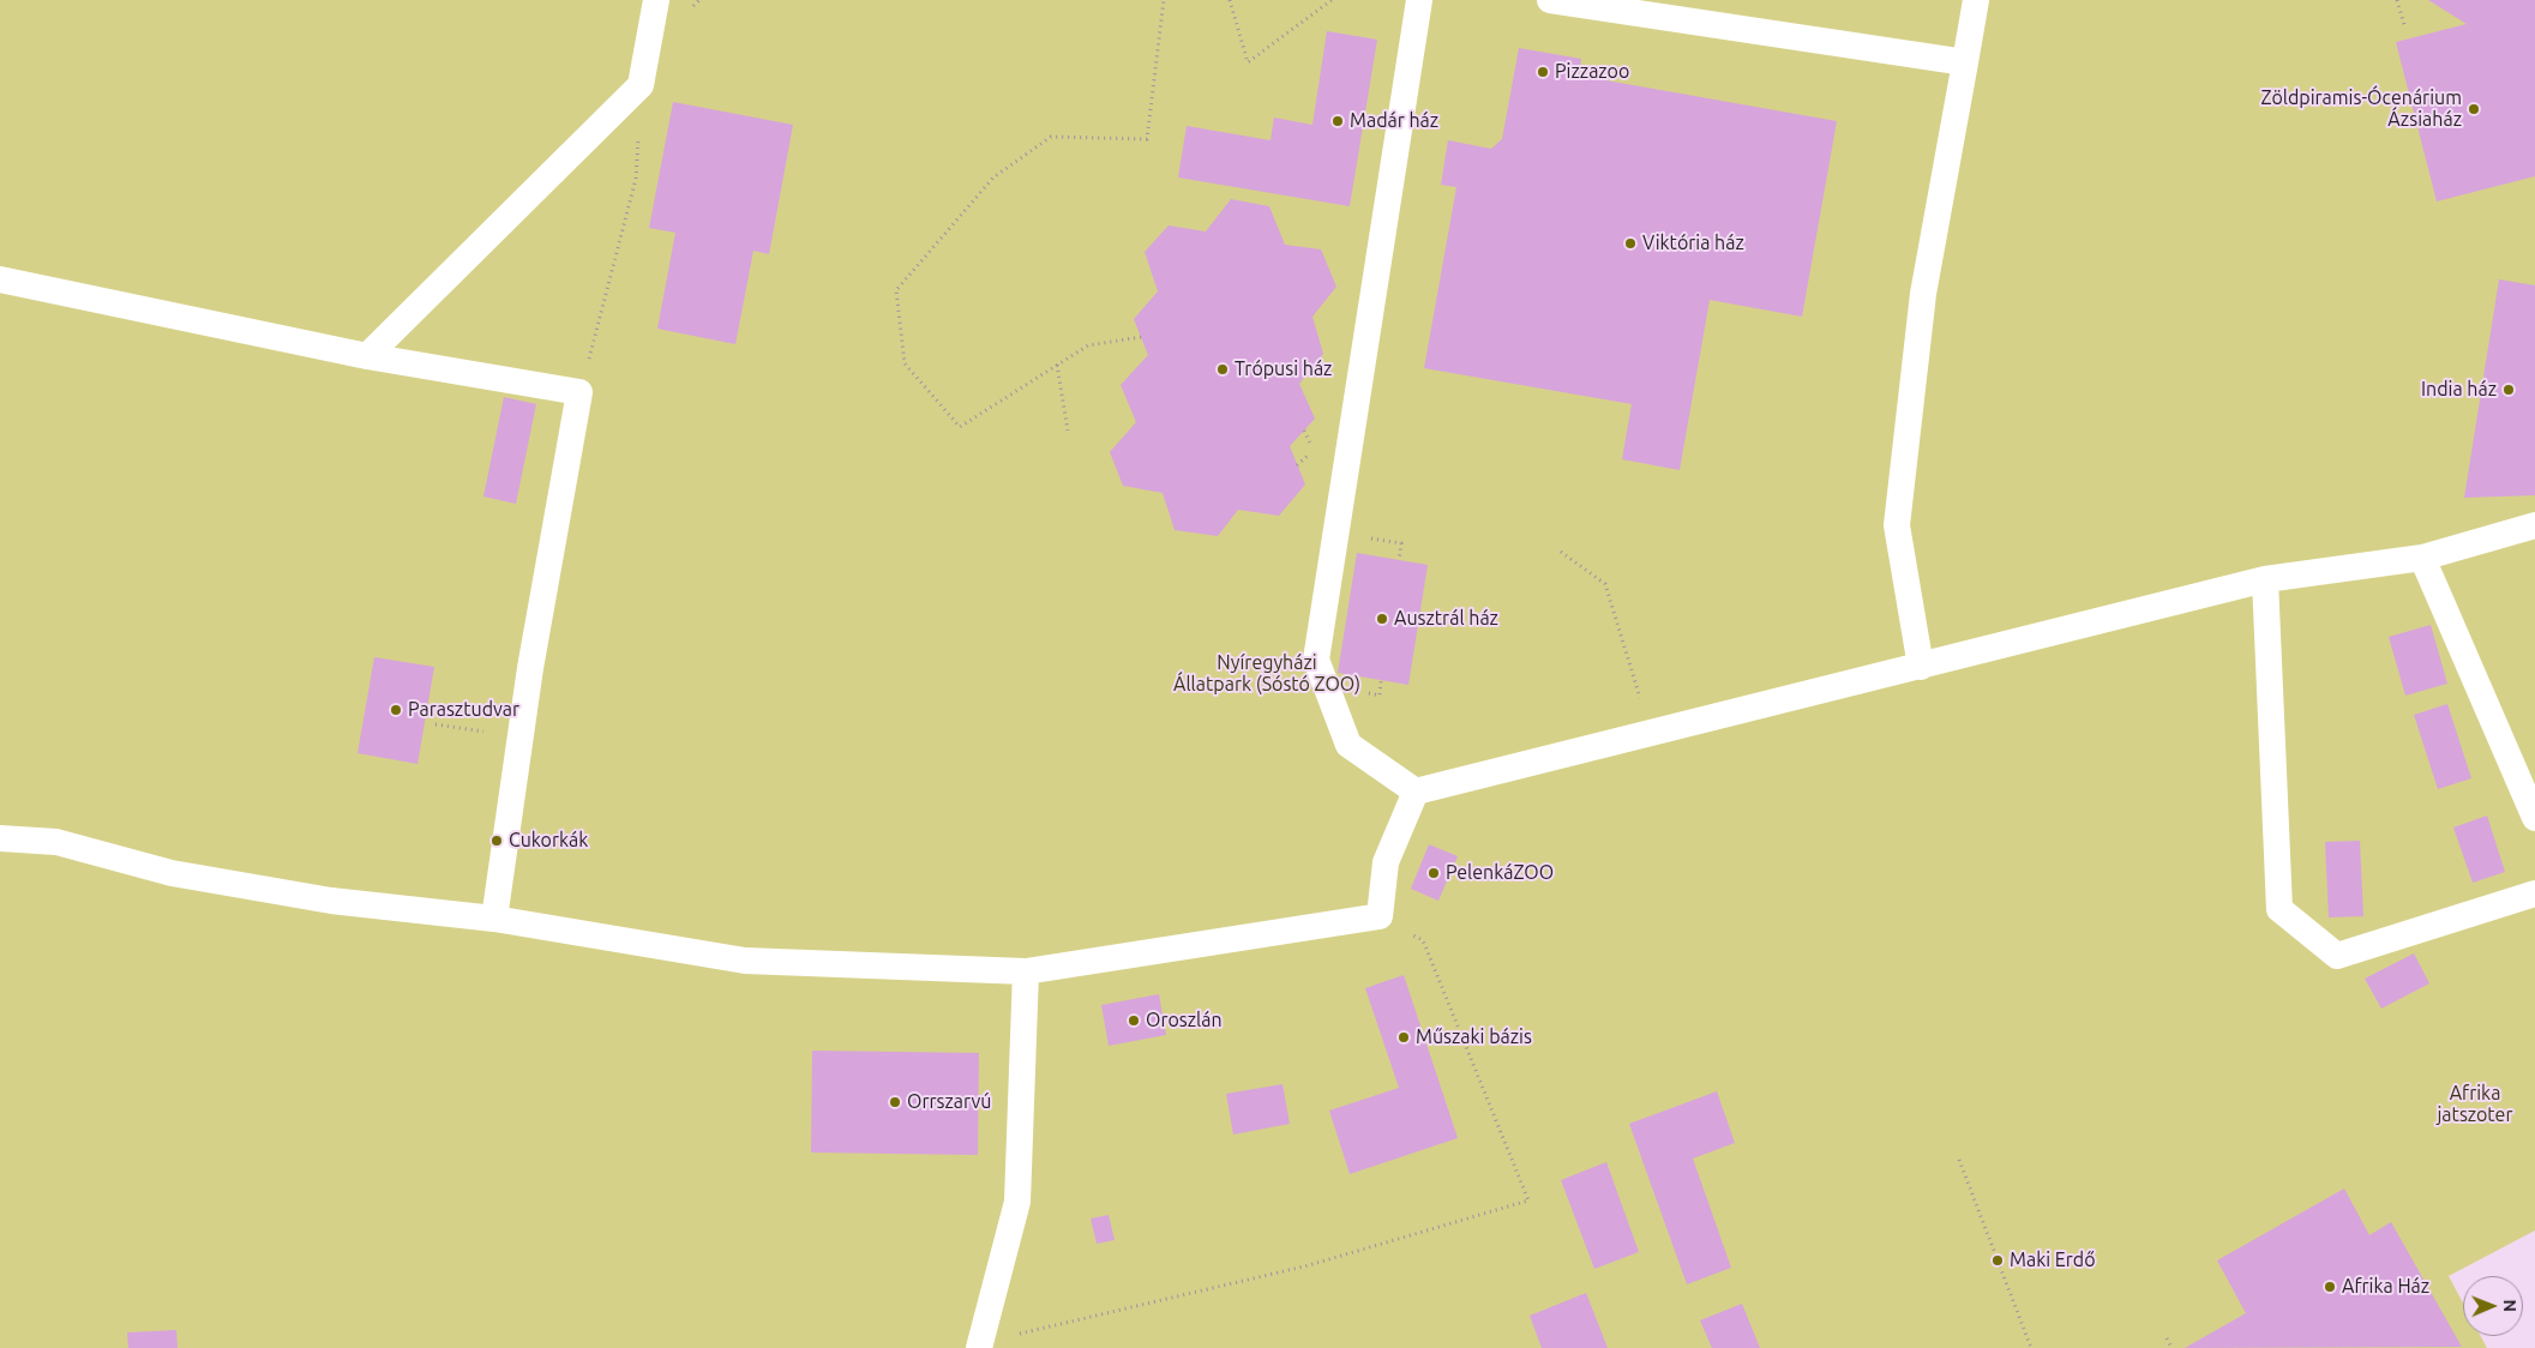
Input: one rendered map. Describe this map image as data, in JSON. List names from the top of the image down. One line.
{"parks":["Nyíregyházi Állatpark (Sóstó ZOO)","Afrika jatszoter"],"places":["Pizzazoo","Zöldpiramis-Ócenárium Ázsiaház","Madár ház","Viktória ház","Trópusi ház","India ház","Ausztrál ház","Parasztudvar","Cukorkák","PelenkáZOO","Oroszlán","Műszaki bázis","Orrszarvú","Maki Erdő","Afrika Ház"],"north":"right"}
